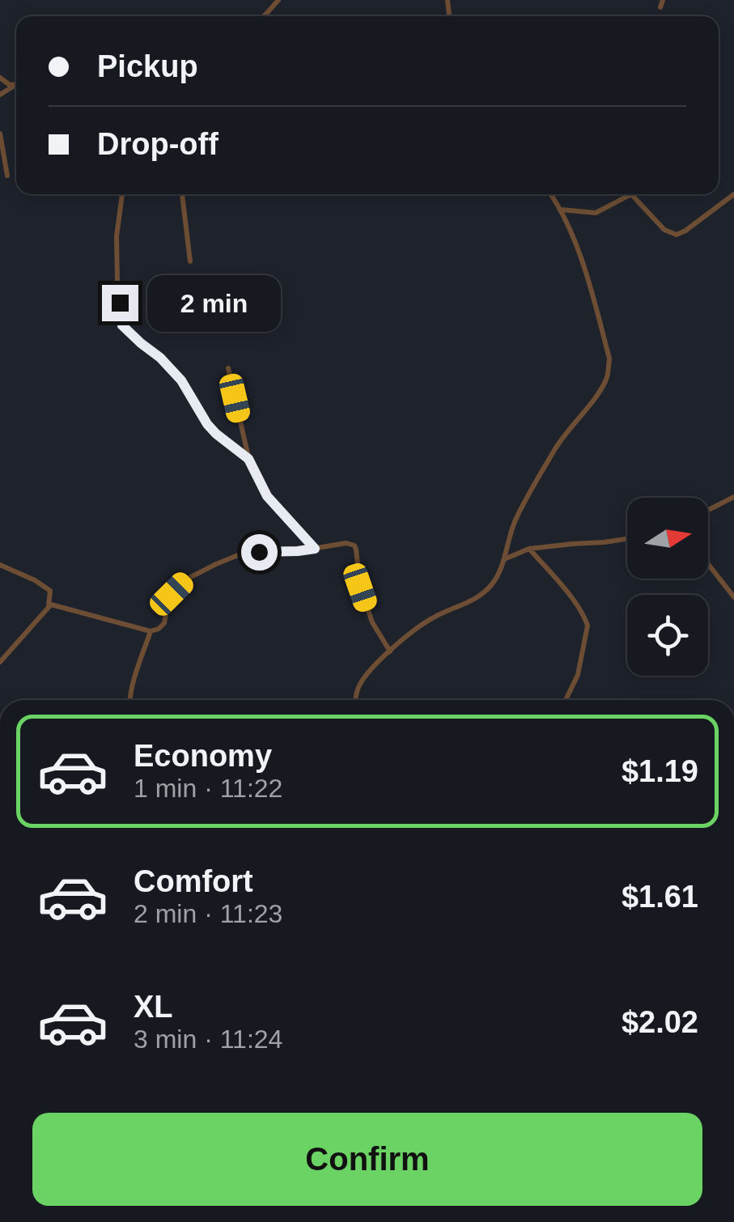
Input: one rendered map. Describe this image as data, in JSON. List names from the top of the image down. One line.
{"north":"right","page":{"banner":["Pickup","Drop-off"],"bubble":"2 min","list":[{"name":"Economy","note":"1 min · 11:22","value":"$1.19"},{"name":"Comfort","note":"2 min · 11:23","value":"$1.61"},{"name":"XL","note":"3 min · 11:24","value":"$2.02"}],"buttons":"Confirm"}}
